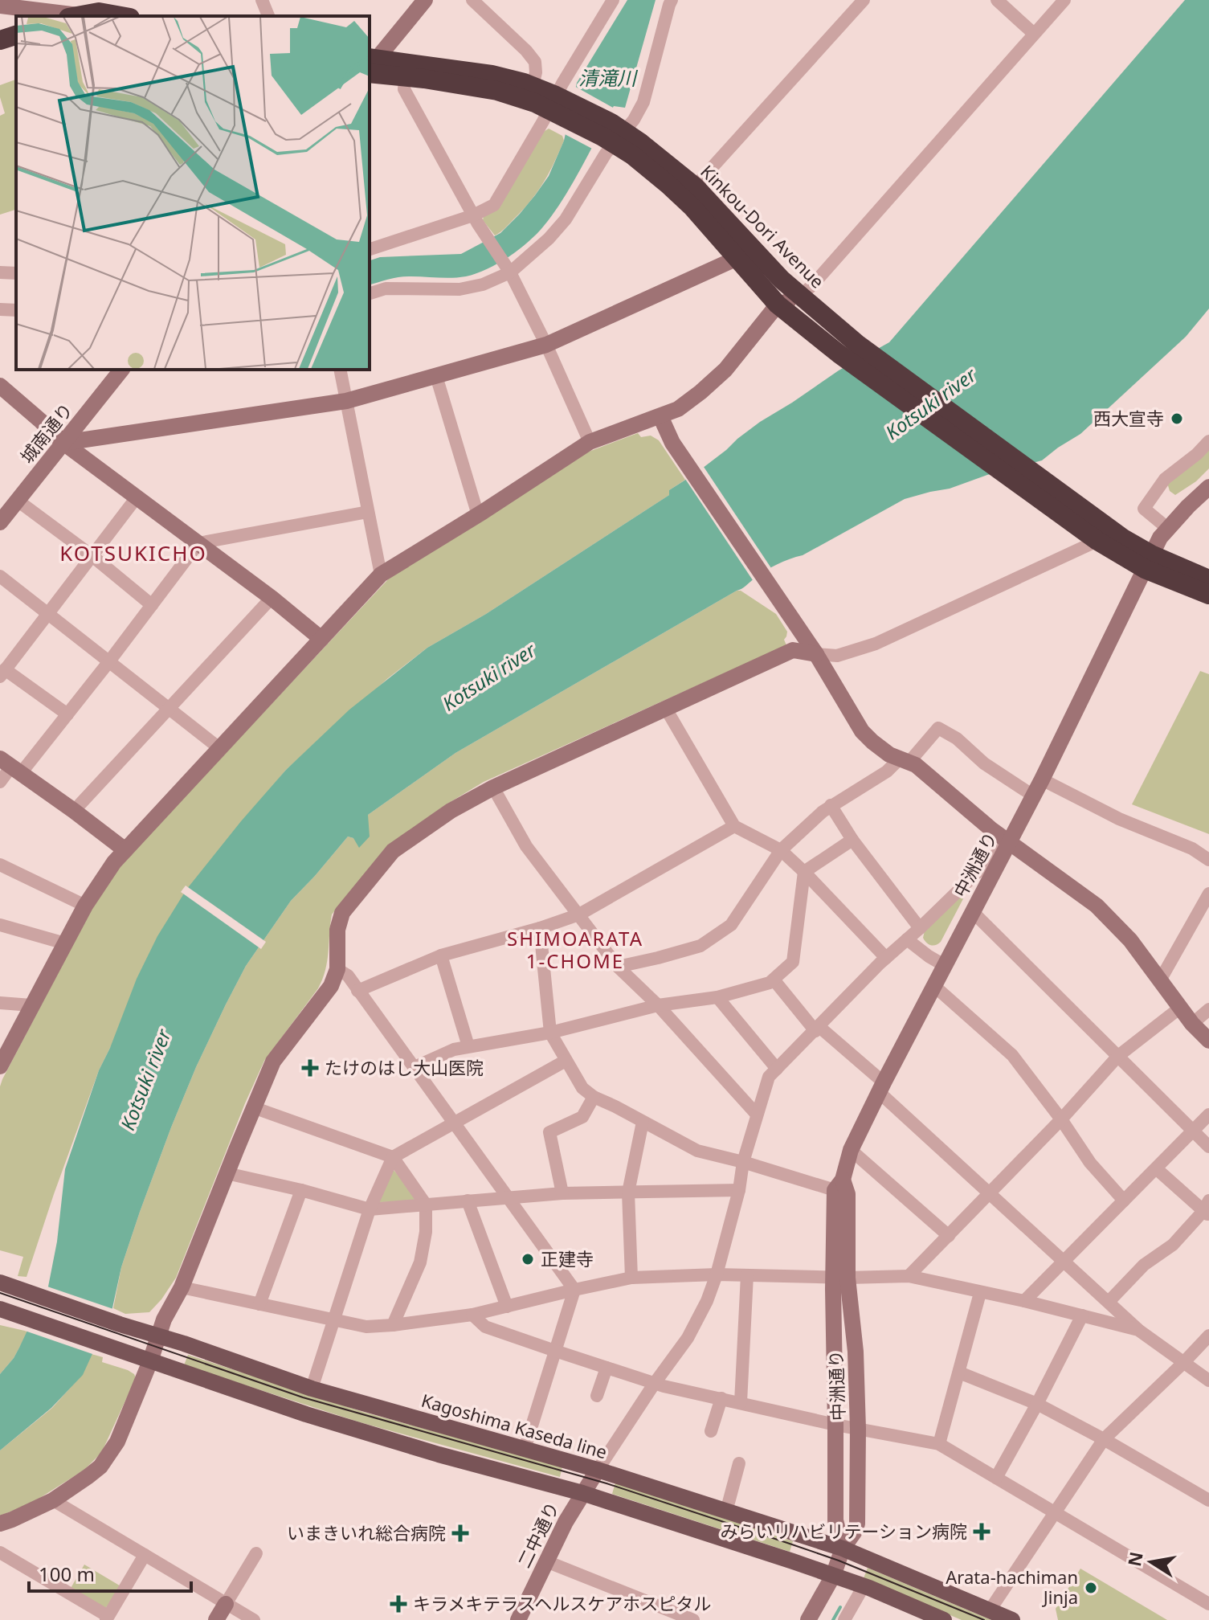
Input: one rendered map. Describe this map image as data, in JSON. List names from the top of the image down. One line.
{"streets":{"highway":["Kinkou-Dori Avenue"],"main road":["Kagoshima Kaseda line"],"street":["城南通り","中洲通り","二中通り"]},"crossings":[["Kinkou-Dori Avenue","中洲通り"],["中洲通り","Kagoshima Kaseda line"],["Kagoshima Kaseda line","二中通り"]],"districts":["KOTSUKICHO","SHIMOARATA 1-CHOME"],"water":["清滝川","Kotsuki river"],"places":{"other":["西大宣寺","正建寺","Arata-hachiman Jinja"],"health":["たけのはし大山医院","みらいリハビリテーション病院","いまきいれ総合病院","キラメキテラスヘルスケアホスピタル"]},"scale_bar":"100 m","north":"left"}
